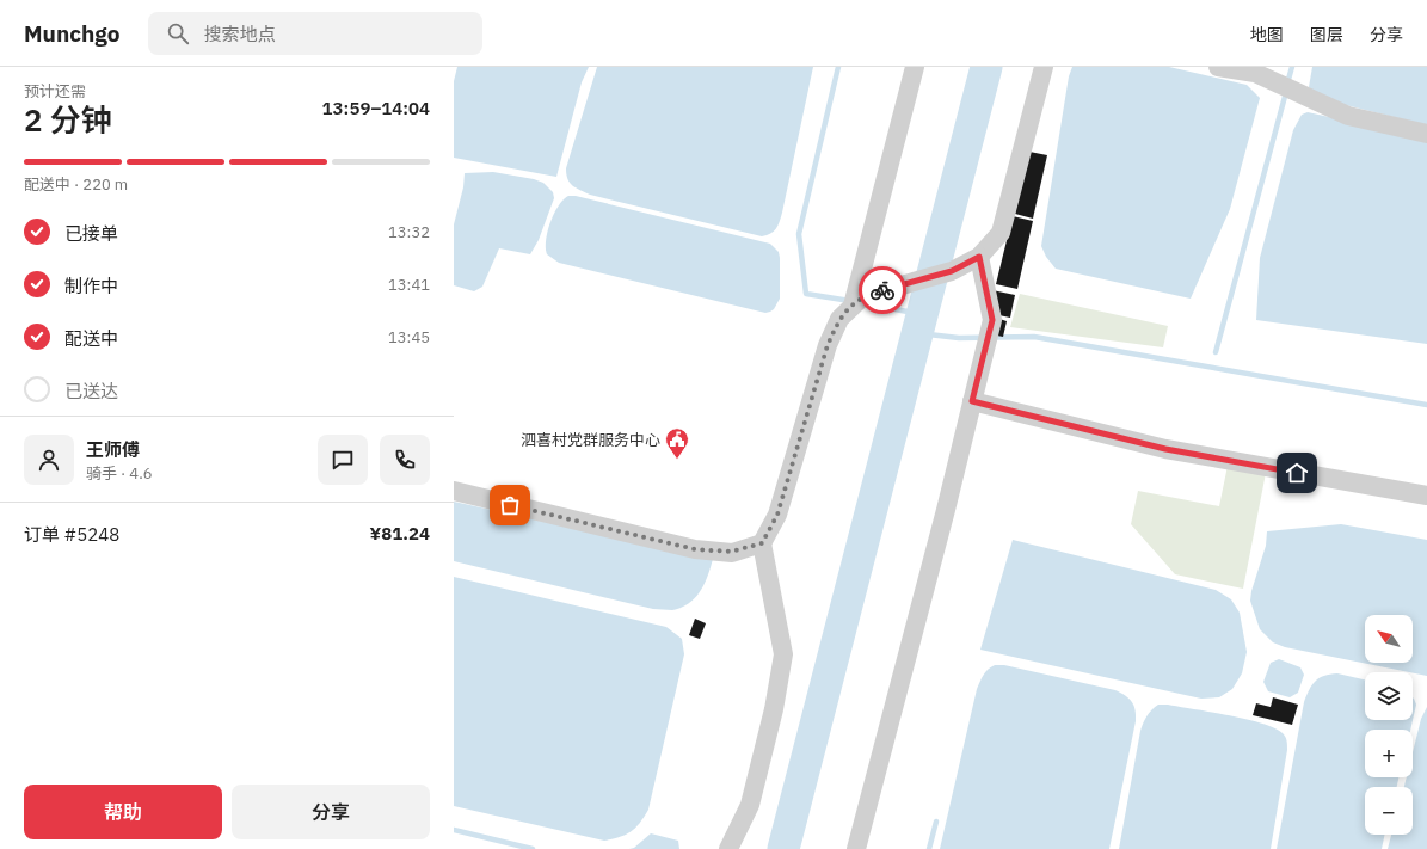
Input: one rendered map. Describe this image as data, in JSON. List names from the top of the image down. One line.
{"places":{"public building":["泗喜村党群服务中心"]},"north":"top left","page":{"header":"Munchgo","search":"搜索地点","nav":["地图","图层","分享"],"heading":["2 分钟","预计还需","13:59–14:04"],"panel":["王师傅","骑手 · 4.6","订单 #5248","¥81.24"],"bar":"配送中 · 220 m","list":[["已接单","13:32"],["制作中","13:41"],["配送中","13:45"],"已送达"],"map_buttons":["+","−"],"buttons":["帮助","分享"]}}
